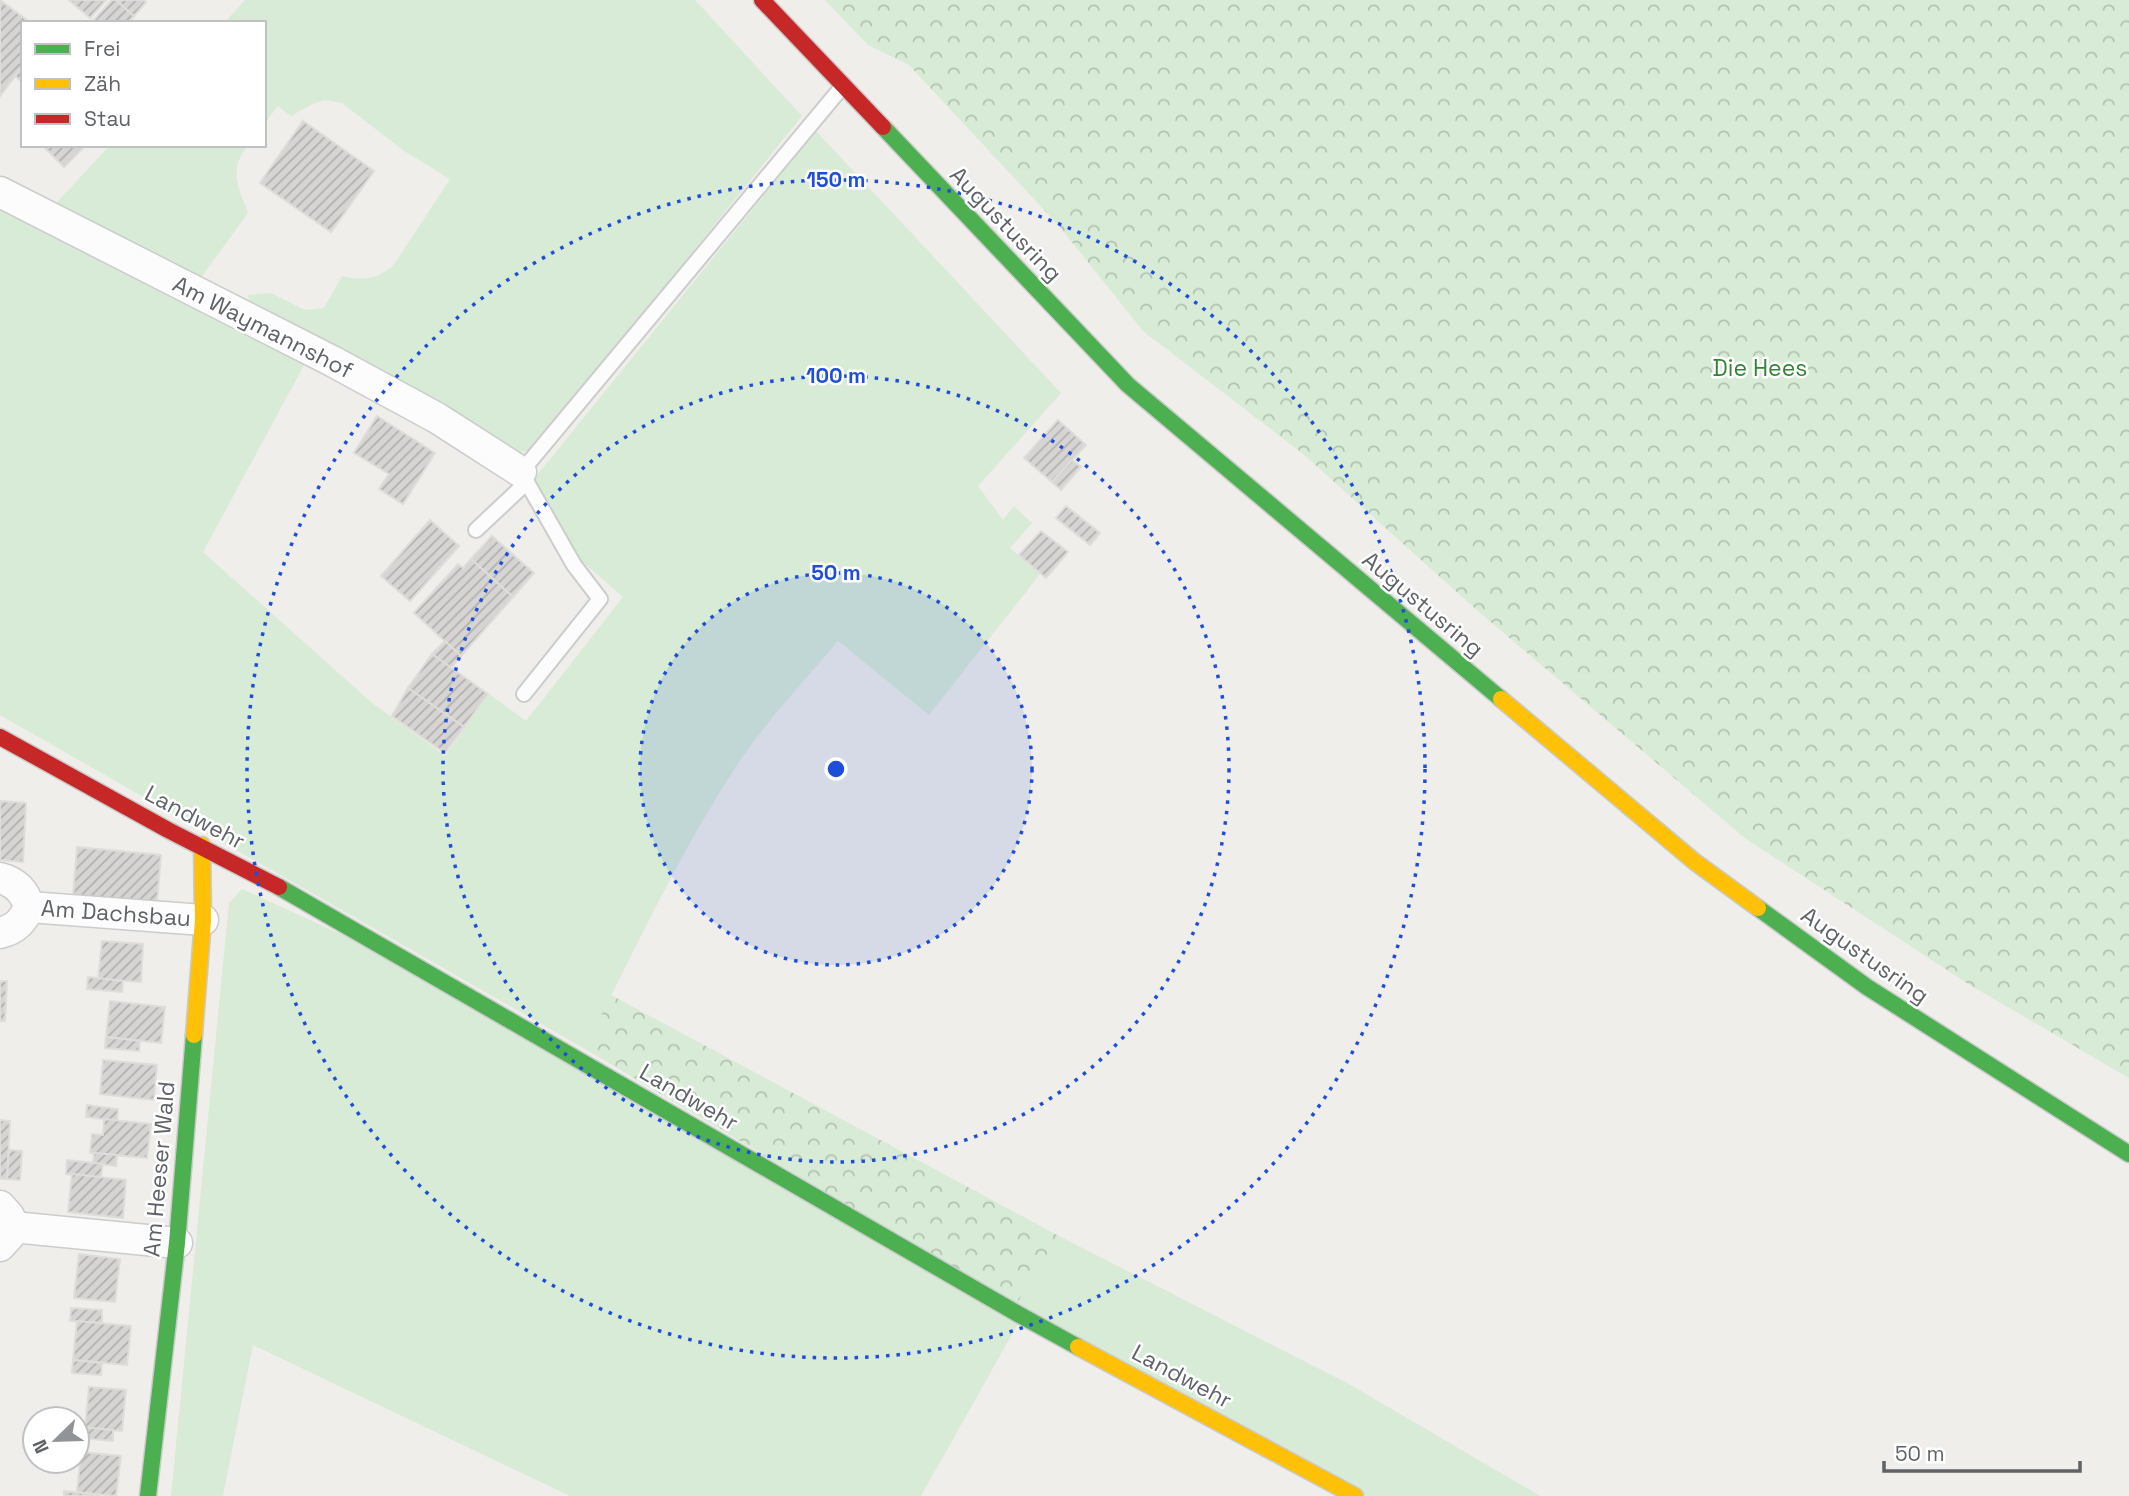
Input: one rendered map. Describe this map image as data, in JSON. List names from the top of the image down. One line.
{"streets":{"street":["Augustusring","Am Waymannshof","Landwehr","Am Dachsbau","Am Heeser Wald"]},"crossings":[["Landwehr","Am Heeser Wald"],["Am Dachsbau","Am Heeser Wald"]],"parks":["Die Hees"],"legend":["Frei","Zäh","Stau"],"scale_bar":"50 m","north":"bottom left","rings":["150 m","100 m","50 m"]}
